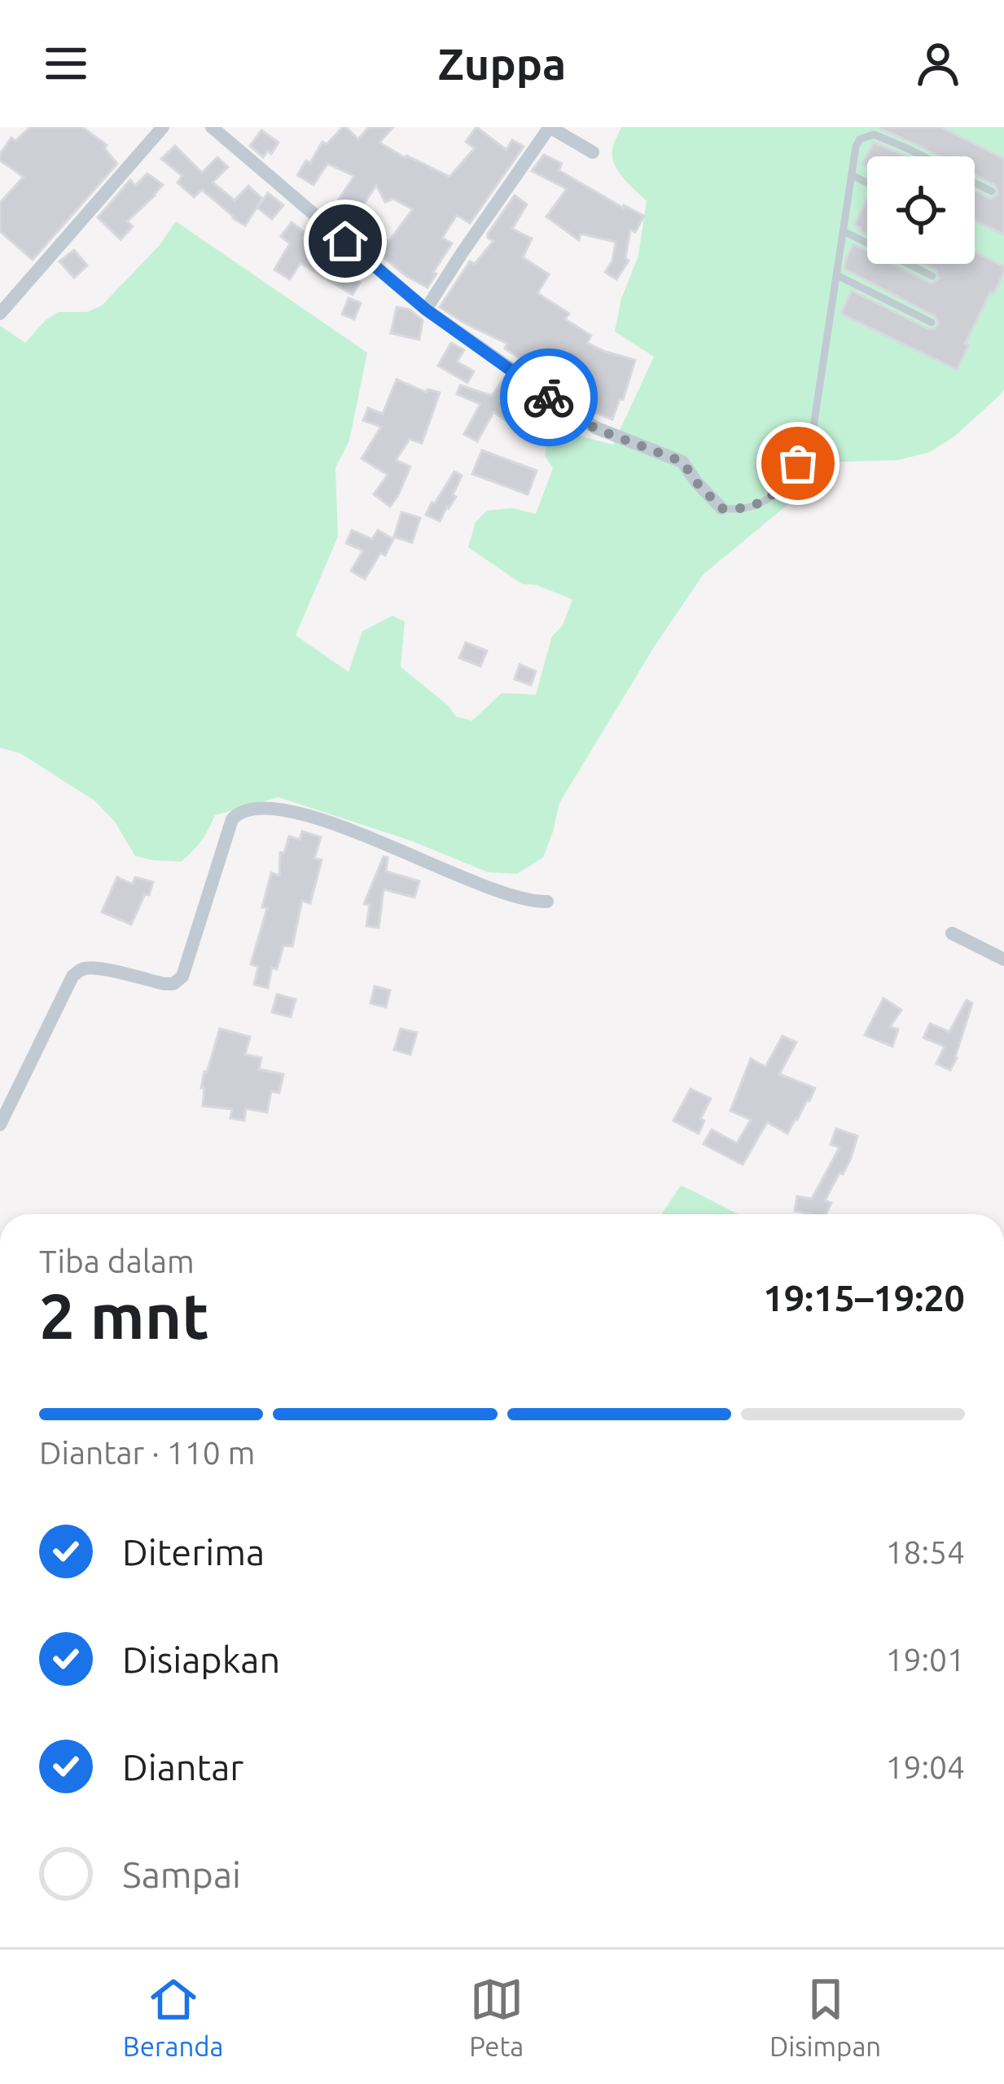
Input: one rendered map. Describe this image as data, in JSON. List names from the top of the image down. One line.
{"page":{"header":"Zuppa","heading":["2 mnt","Tiba dalam","19:15–19:20"],"bar":"Diantar · 110 m","list":[["Diterima","18:54"],["Disiapkan","19:01"],["Diantar","19:04"],"Sampai"],"tabs":["Beranda","Peta","Disimpan"]}}
